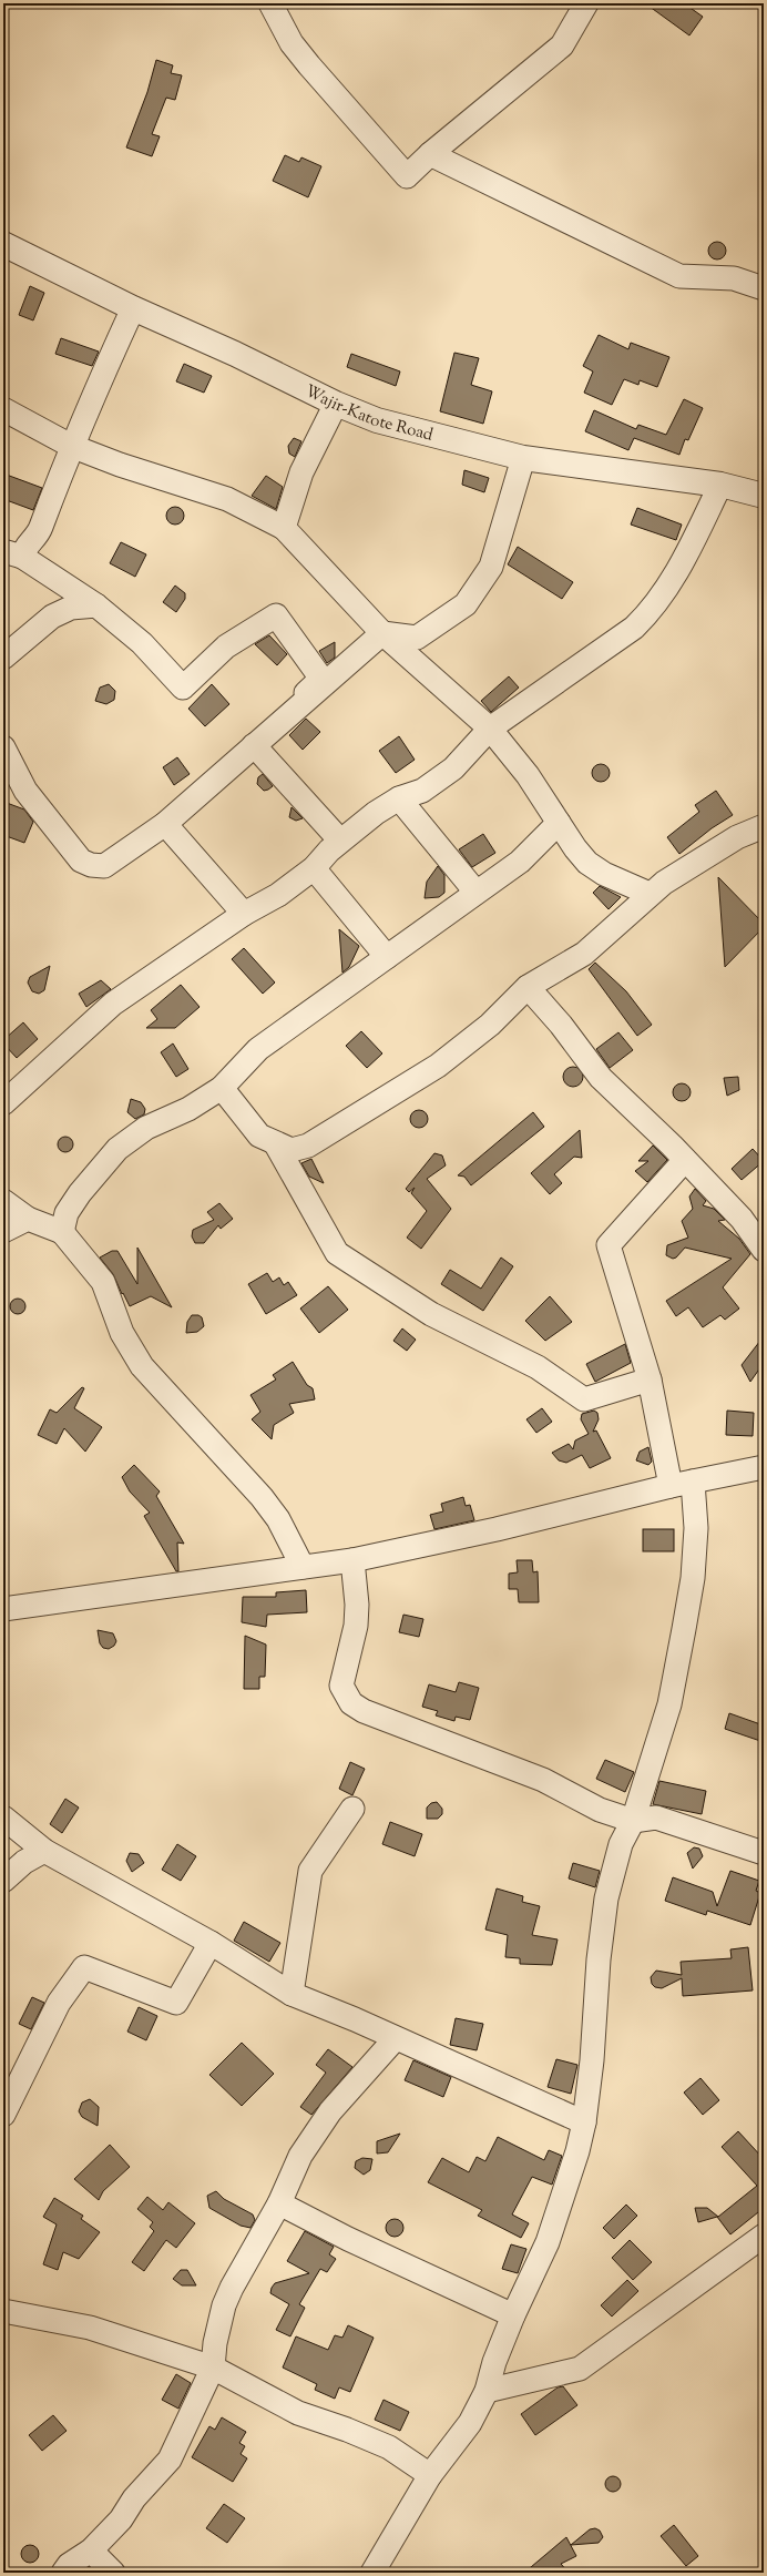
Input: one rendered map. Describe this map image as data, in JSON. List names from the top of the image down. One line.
{"streets":{"street":["Wajir-Katote Road"]}}
